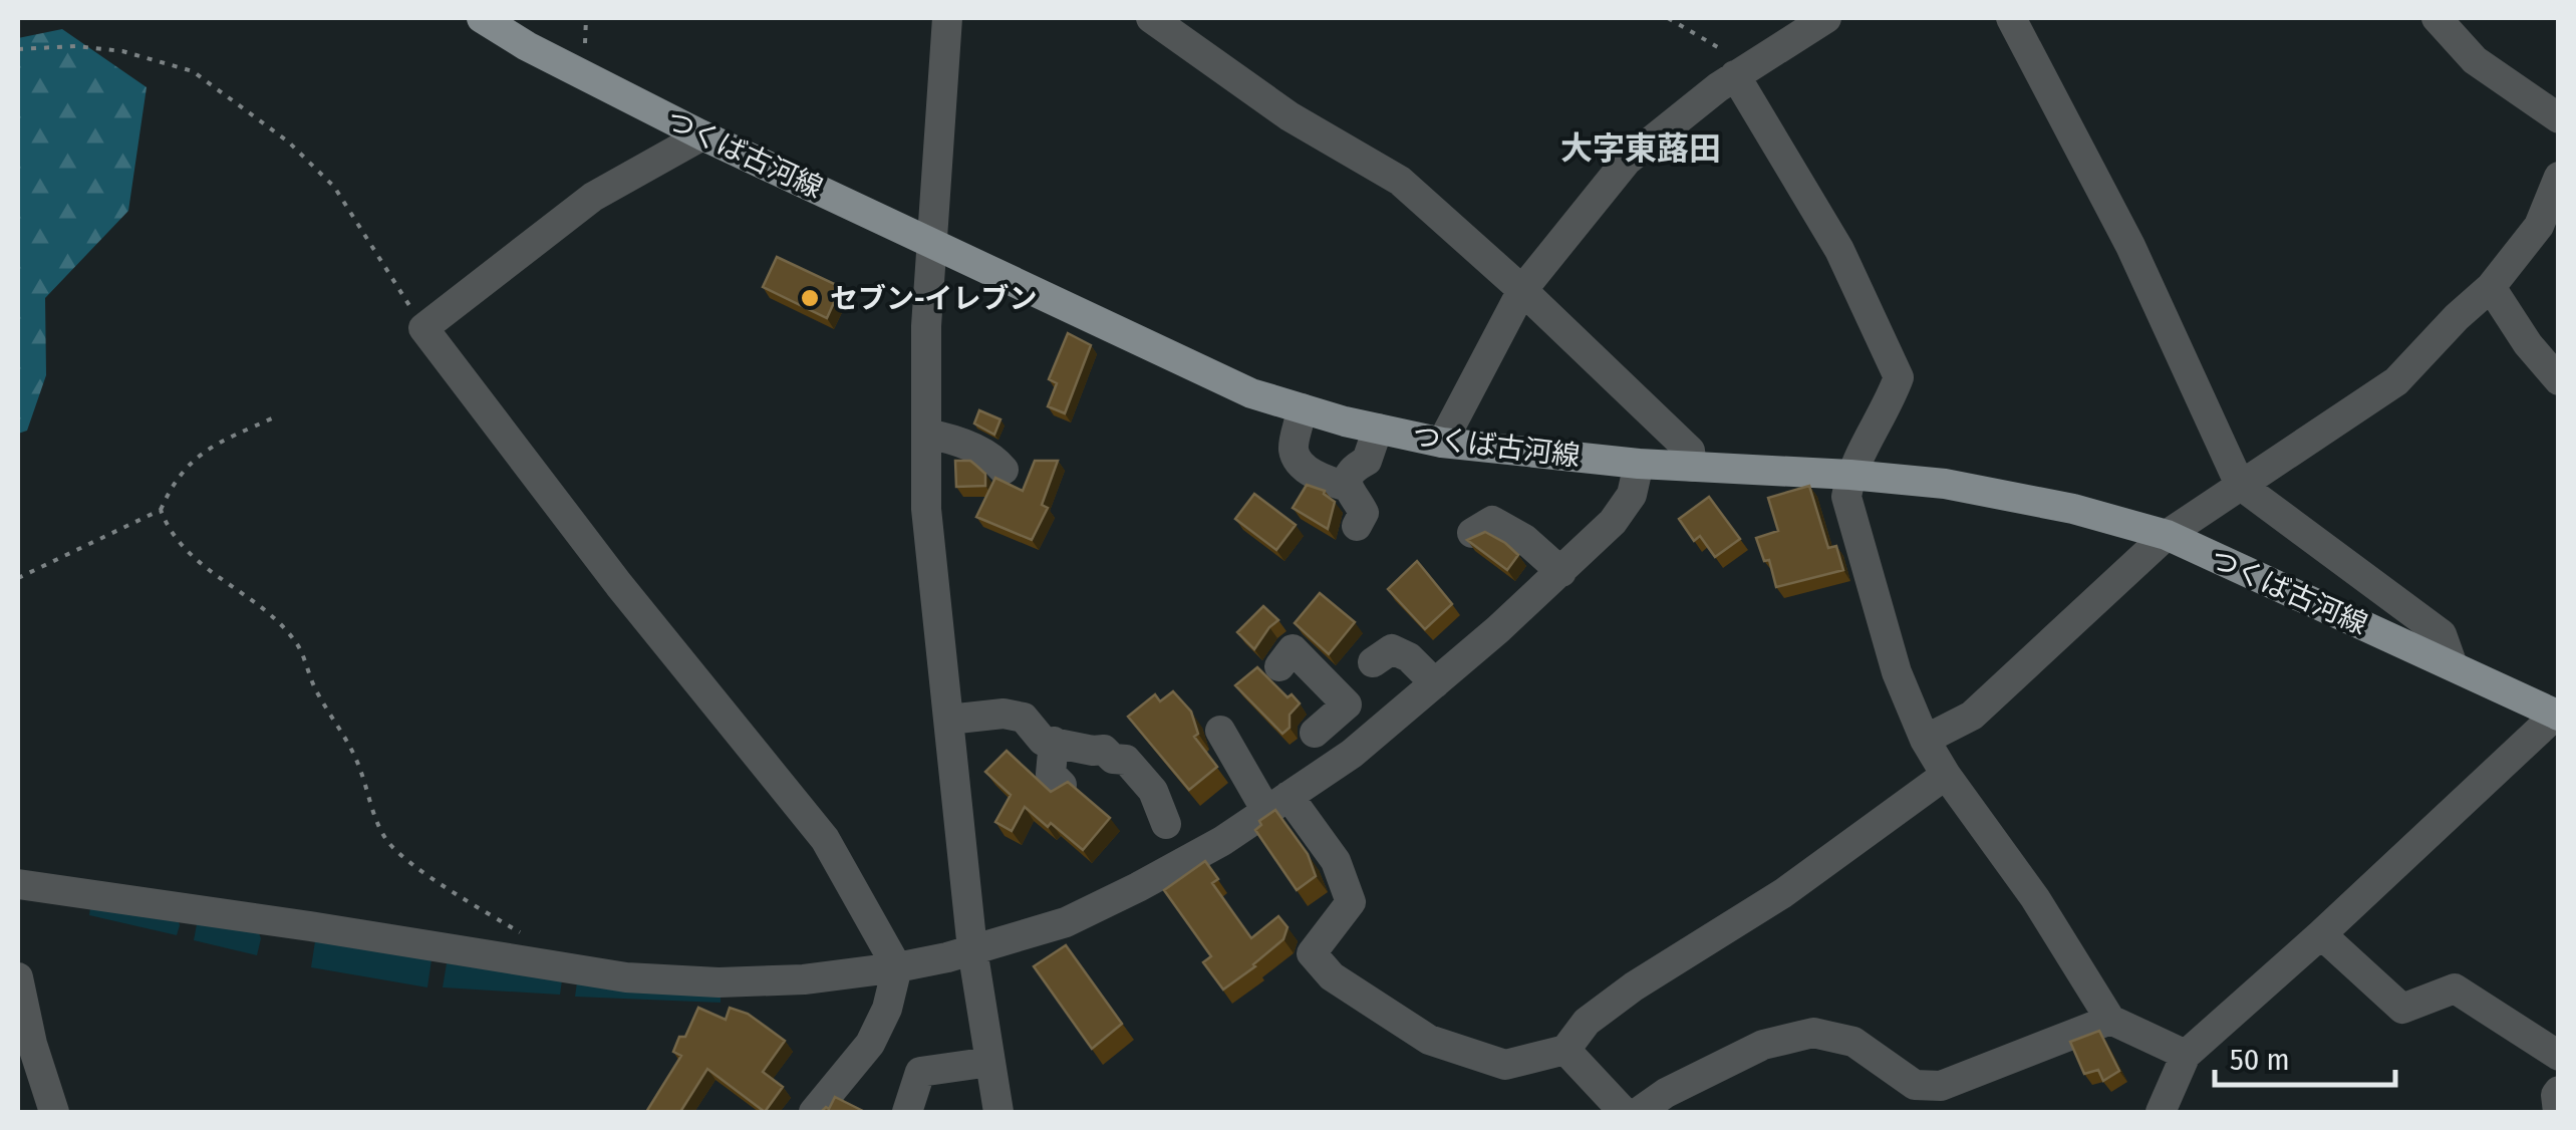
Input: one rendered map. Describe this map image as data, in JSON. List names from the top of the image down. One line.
{"streets":{"main road":["つくば古河線"]},"districts":["大字東蕗田"],"places":["セブン-イレブン"],"scale_bar":"50 m"}
